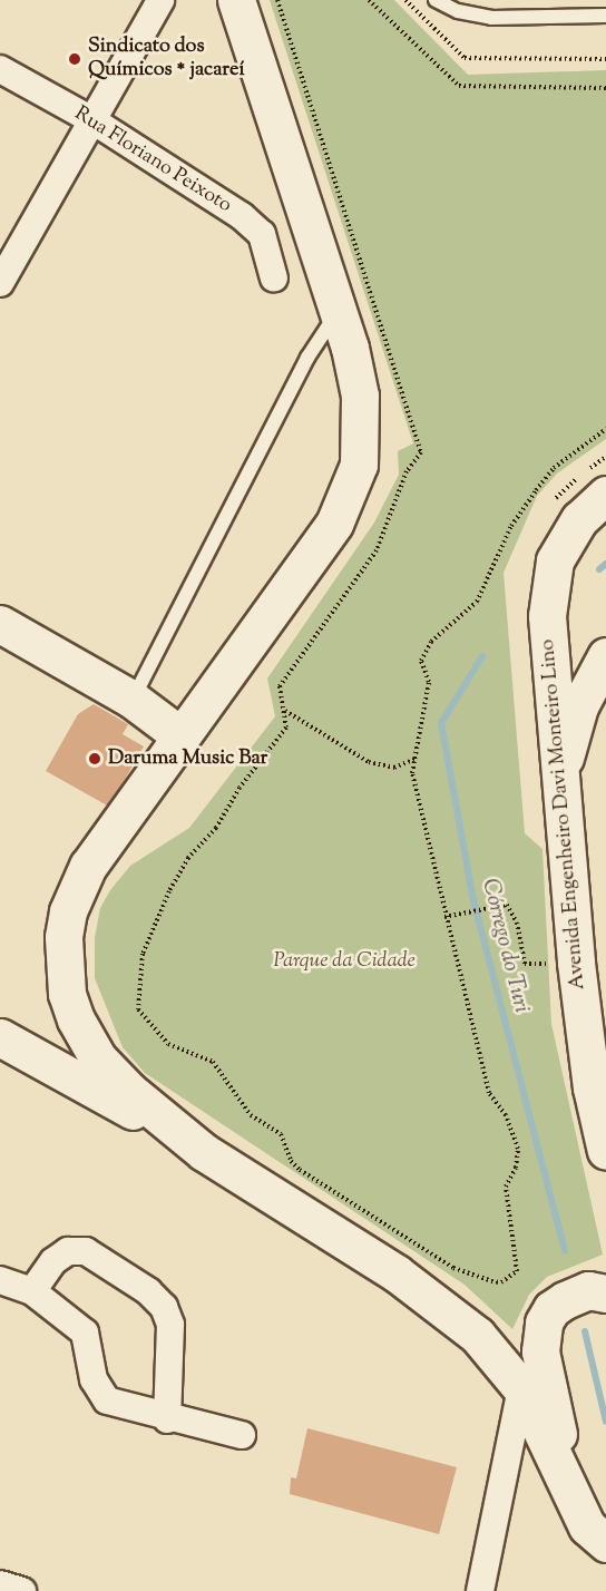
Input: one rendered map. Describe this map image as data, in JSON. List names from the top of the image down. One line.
{"streets":{"main road":["Avenida Engenheiro Davi Monteiro Lino"],"street":["Rua Floriano Peixoto"]},"water":["Córrego do Turi"],"parks":["Parque da Cidade"],"places":["Sindicato dos Químicos * jacareí","Daruma Music Bar"]}
